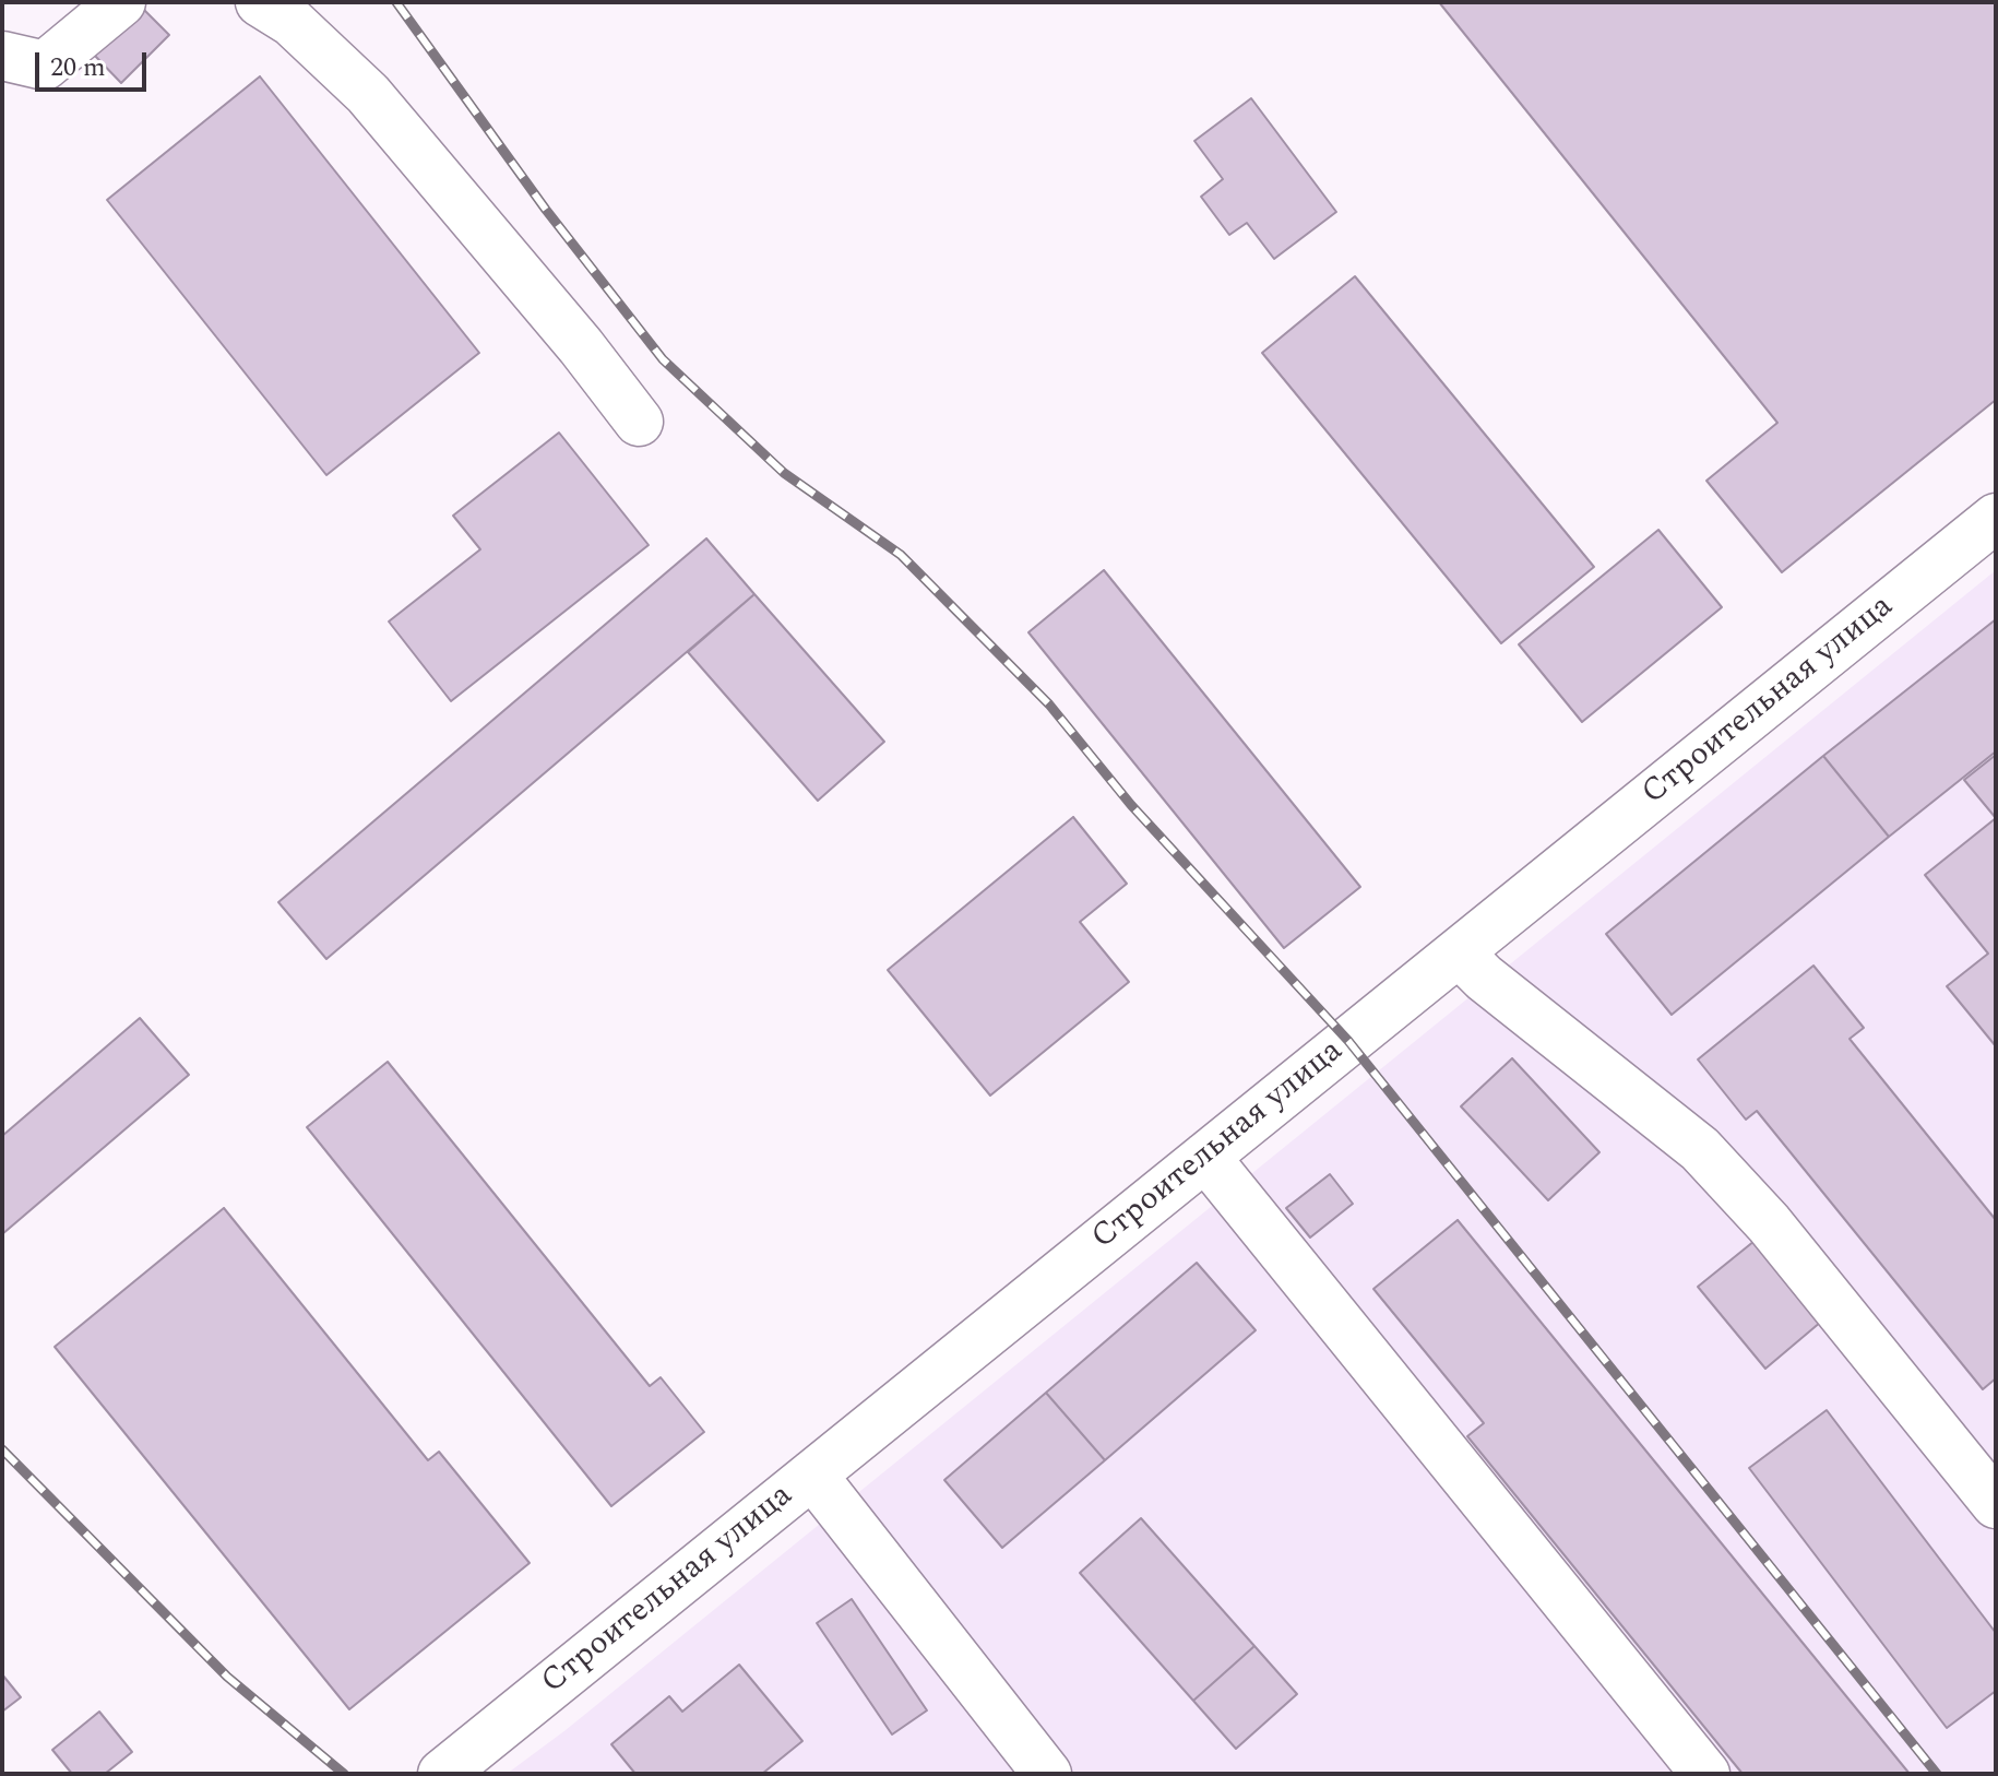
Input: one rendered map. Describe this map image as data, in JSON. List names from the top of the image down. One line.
{"streets":{"street":["Строительная улица"]},"scale_bar":"20 m"}
